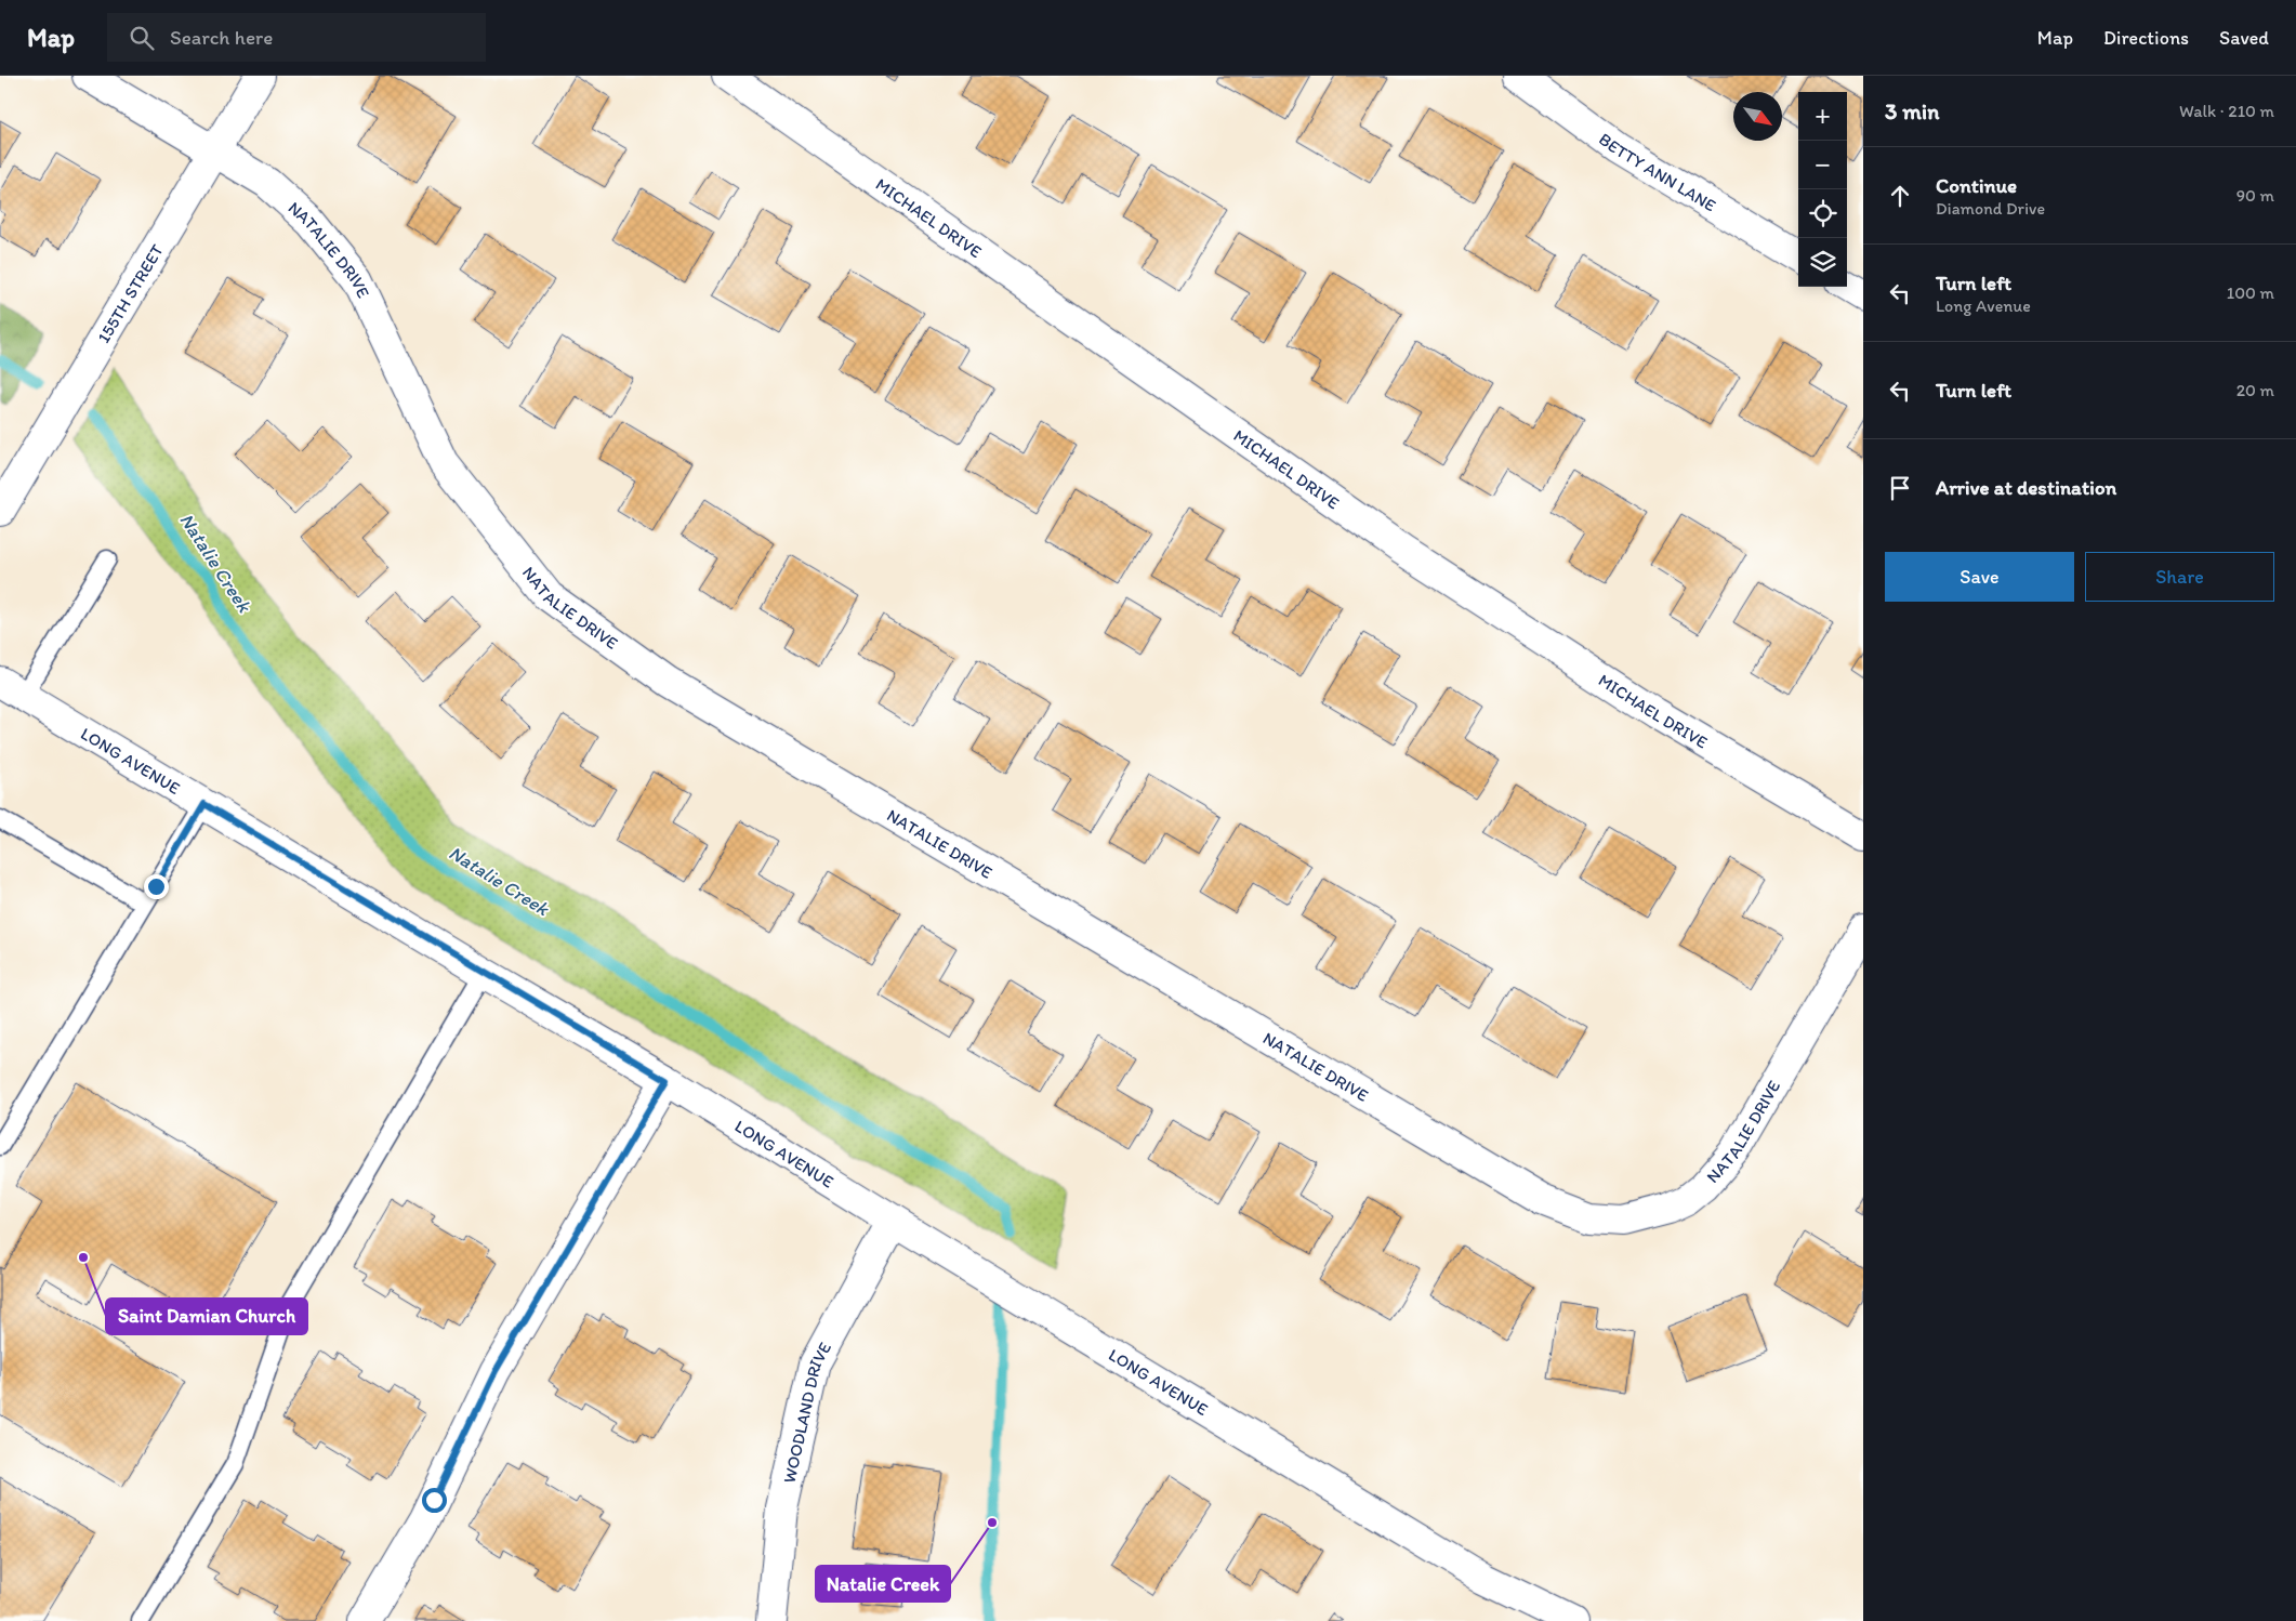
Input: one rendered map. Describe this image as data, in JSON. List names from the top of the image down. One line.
{"streets":{"street":["BETTY ANN LANE","MICHAEL DRIVE","NATALIE DRIVE","155TH STREET","LONG AVENUE","WOODLAND DRIVE"]},"crossings":[["NATALIE DRIVE","155TH STREET"],["LONG AVENUE","WOODLAND DRIVE"]],"water":["Natalie Creek"],"places":["Saint Damian Church","Natalie Creek"],"north":"bottom right","page":{"header":"Map","search":"Search here","nav":["Map","Directions","Saved"],"heading":["3 min","Walk · 210 m"],"map_buttons":["+","−"],"list":[["Continue","Diamond Drive","90 m"],["Turn left","Long Avenue","100 m"],["Turn left","20 m"],"Arrive at destination"],"buttons":["Save","Share"]}}
